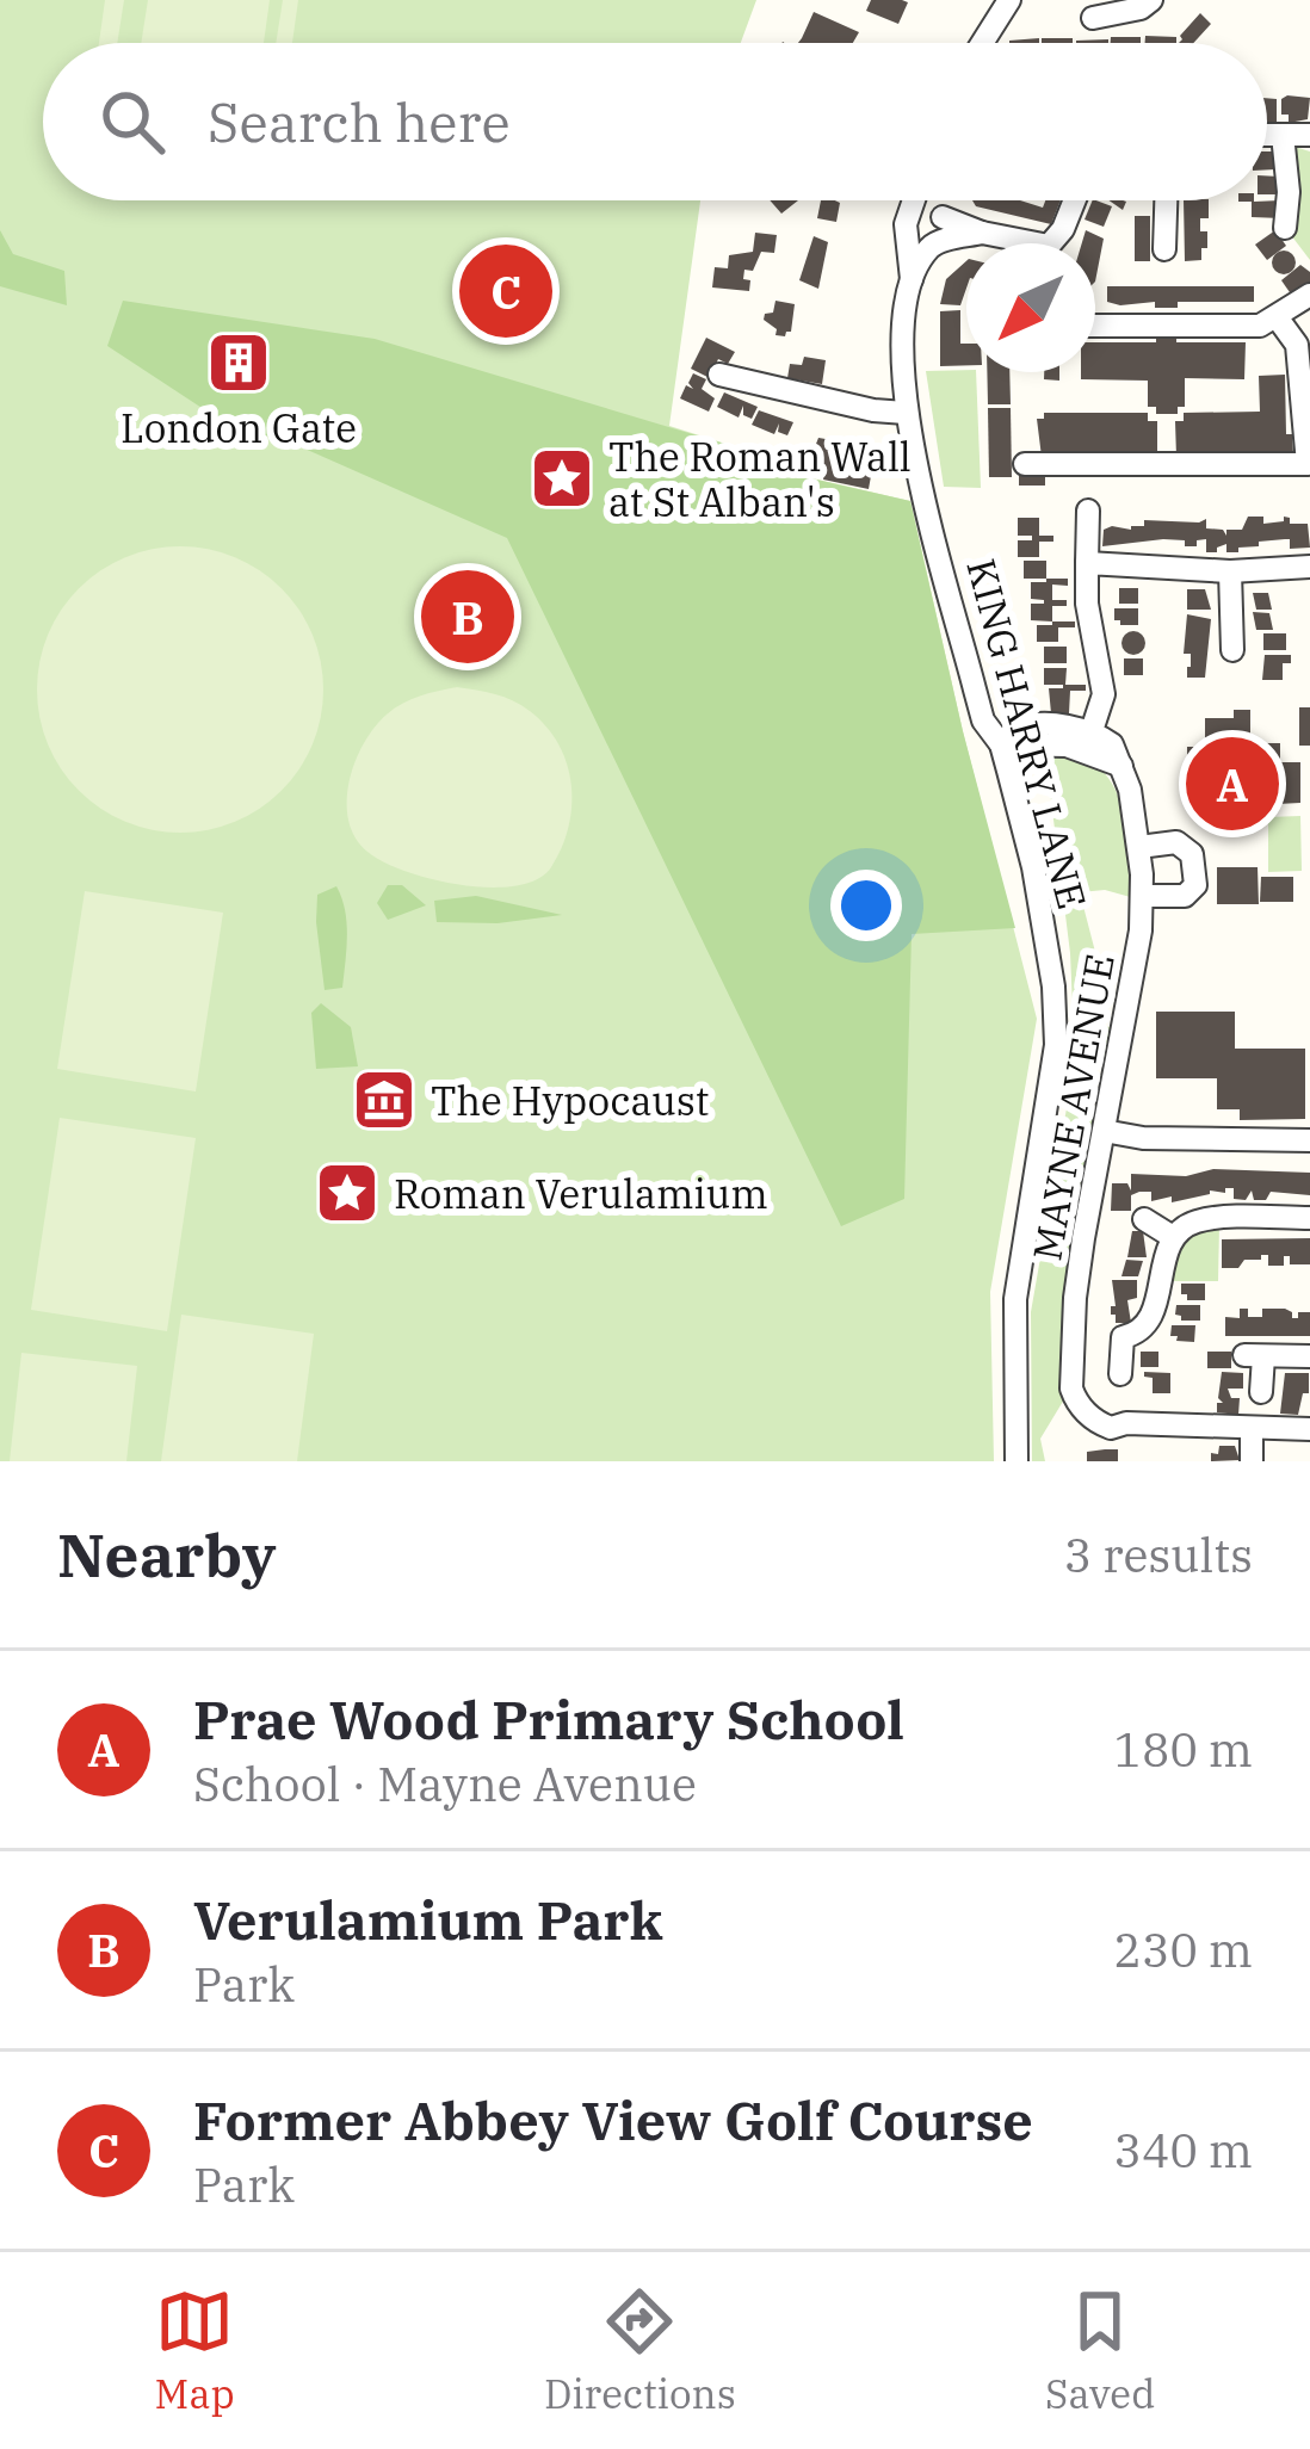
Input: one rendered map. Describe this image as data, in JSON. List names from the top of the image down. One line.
{"streets":{"street":["KING HARRY LANE","MAYNE AVENUE"]},"crossings":[["KING HARRY LANE","MAYNE AVENUE"]],"places":{"building":["London Gate"],"place":["The Roman Wall at St Alban's","Roman Verulamium"],"museum":["The Hypocaust"]},"north":"bottom left","page":{"search":"Search here","pins":["C","B","A"],"heading":["Nearby","3 results"],"list":[{"mark":"A","name":"Prae Wood Primary School","note":"School · Mayne Avenue","value":"180 m"},{"mark":"B","name":"Verulamium Park","note":"Park","value":"230 m"},{"mark":"C","name":"Former Abbey View Golf Course","note":"Park","value":"340 m"}],"nav":["Map","Directions","Saved"]}}
